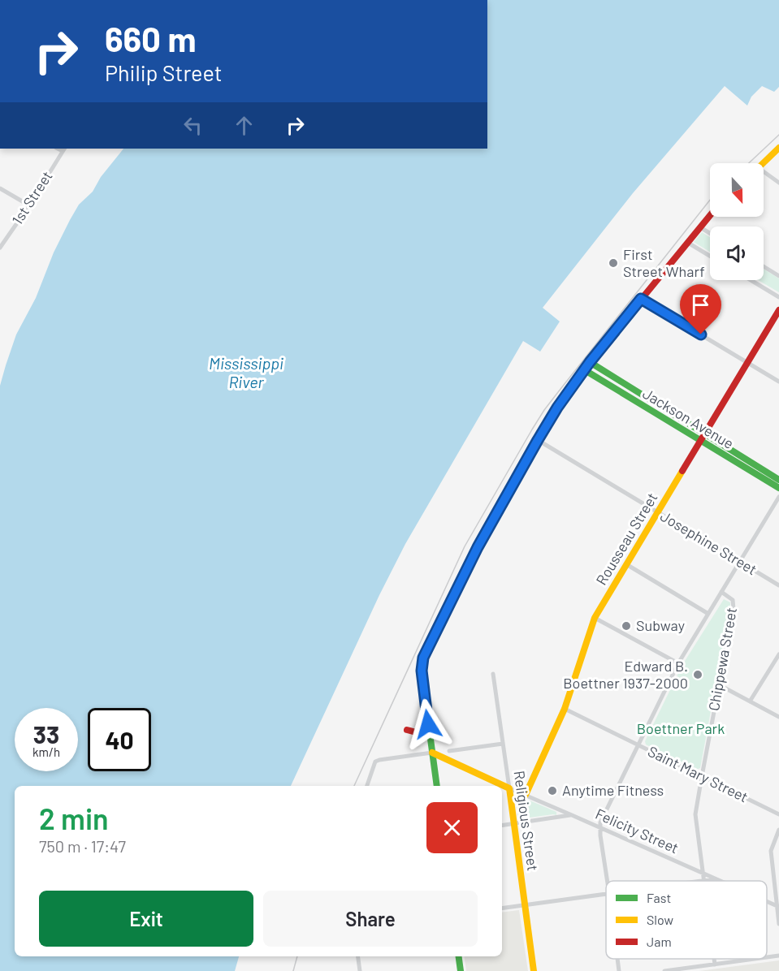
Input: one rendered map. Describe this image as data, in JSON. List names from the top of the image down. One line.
{"streets":{"street":["1st Street","Jackson Avenue","Rousseau Street","Josephine Street","Chippewa Street","Saint Mary Street","Religious Street","Felicity Street"]},"crossings":[["Jackson Avenue","Rousseau Street"],["Rousseau Street","Josephine Street"],["Rousseau Street","Saint Mary Street"],["Rousseau Street","Felicity Street"],["Chippewa Street","Saint Mary Street"],["Chippewa Street","Felicity Street"],["Religious Street","Felicity Street"]],"water":["Mississippi River"],"parks":["Boettner Park"],"places":["First Street Wharf","Subway","Edward B. Boettner 1937-2000","Anytime Fitness"],"legend":["Fast","Slow","Jam"],"north":"bottom","page":{"turn":["660 m","Philip Street"],"speed":"33 km/h","limit":"40","heading":["2 min","750 m · 17:47"],"buttons":["Exit","Share"]}}
